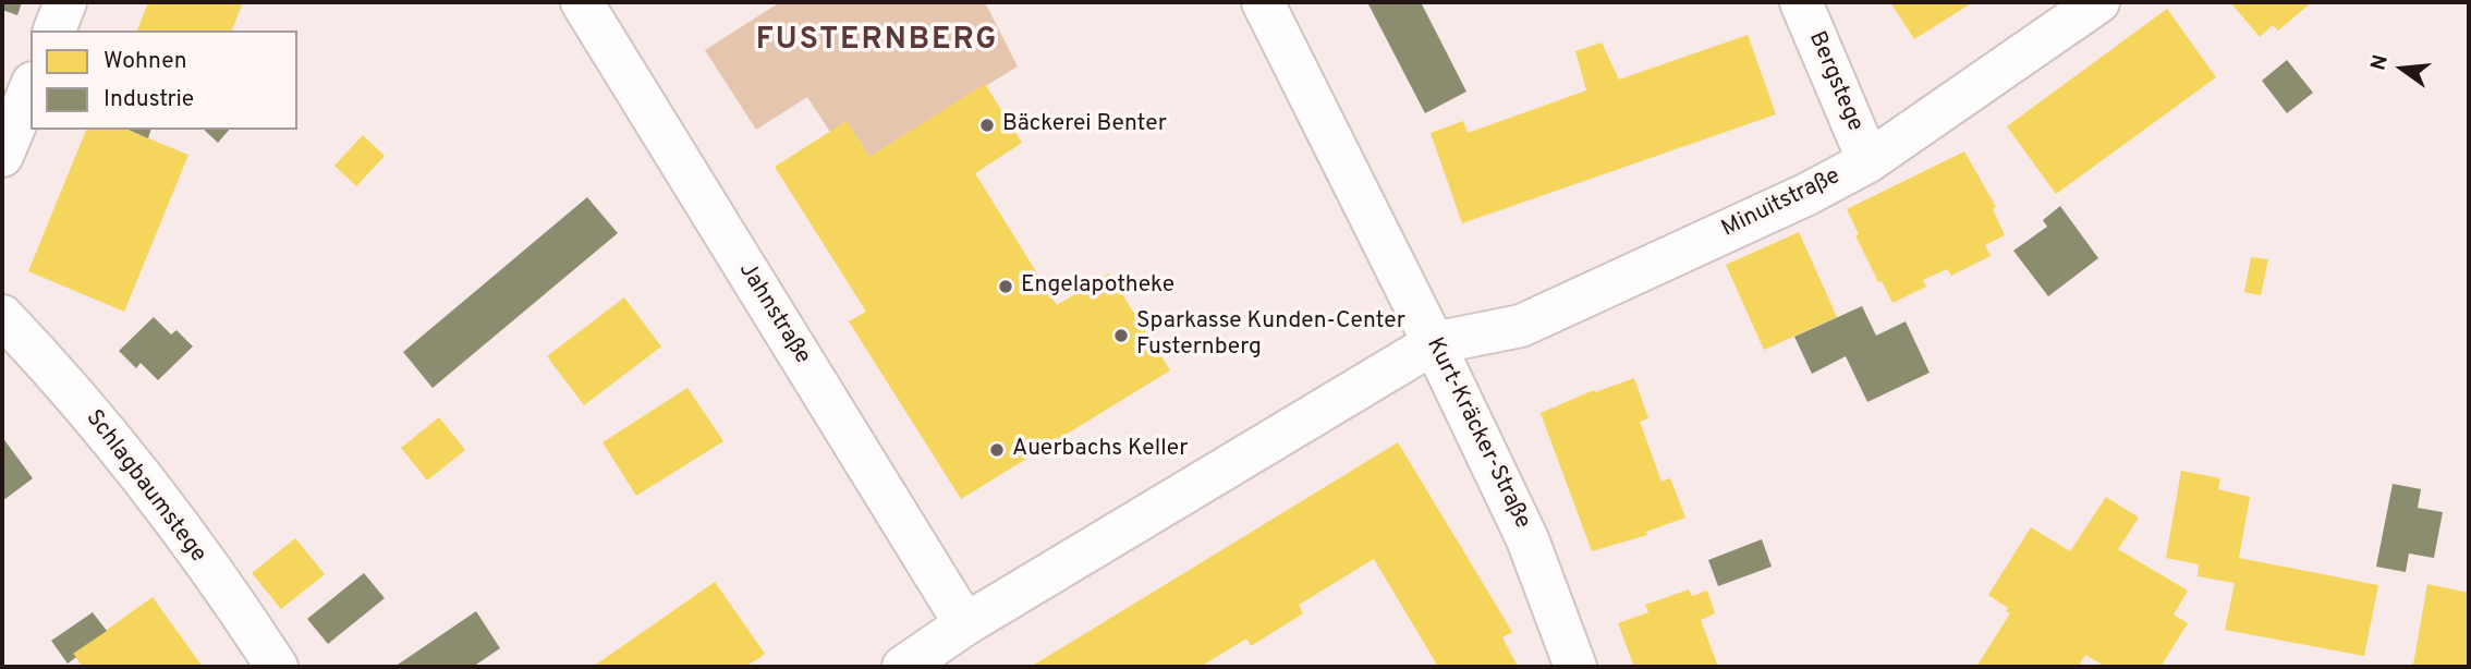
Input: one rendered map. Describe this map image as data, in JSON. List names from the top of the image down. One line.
{"streets":{"street":["Bergstege","Minuitstraße","Jahnstraße","Kurt-Kräcker-Straße","Schlagbaumstege"]},"crossings":[["Bergstege","Minuitstraße"],["Minuitstraße","Kurt-Kräcker-Straße"]],"districts":["FUSTERNBERG"],"places":["Bäckerei Benter","Engelapotheke","Sparkasse Kunden-Center Fusternberg","Auerbachs Keller"],"legend":["Wohnen","Industrie"],"north":"left"}
